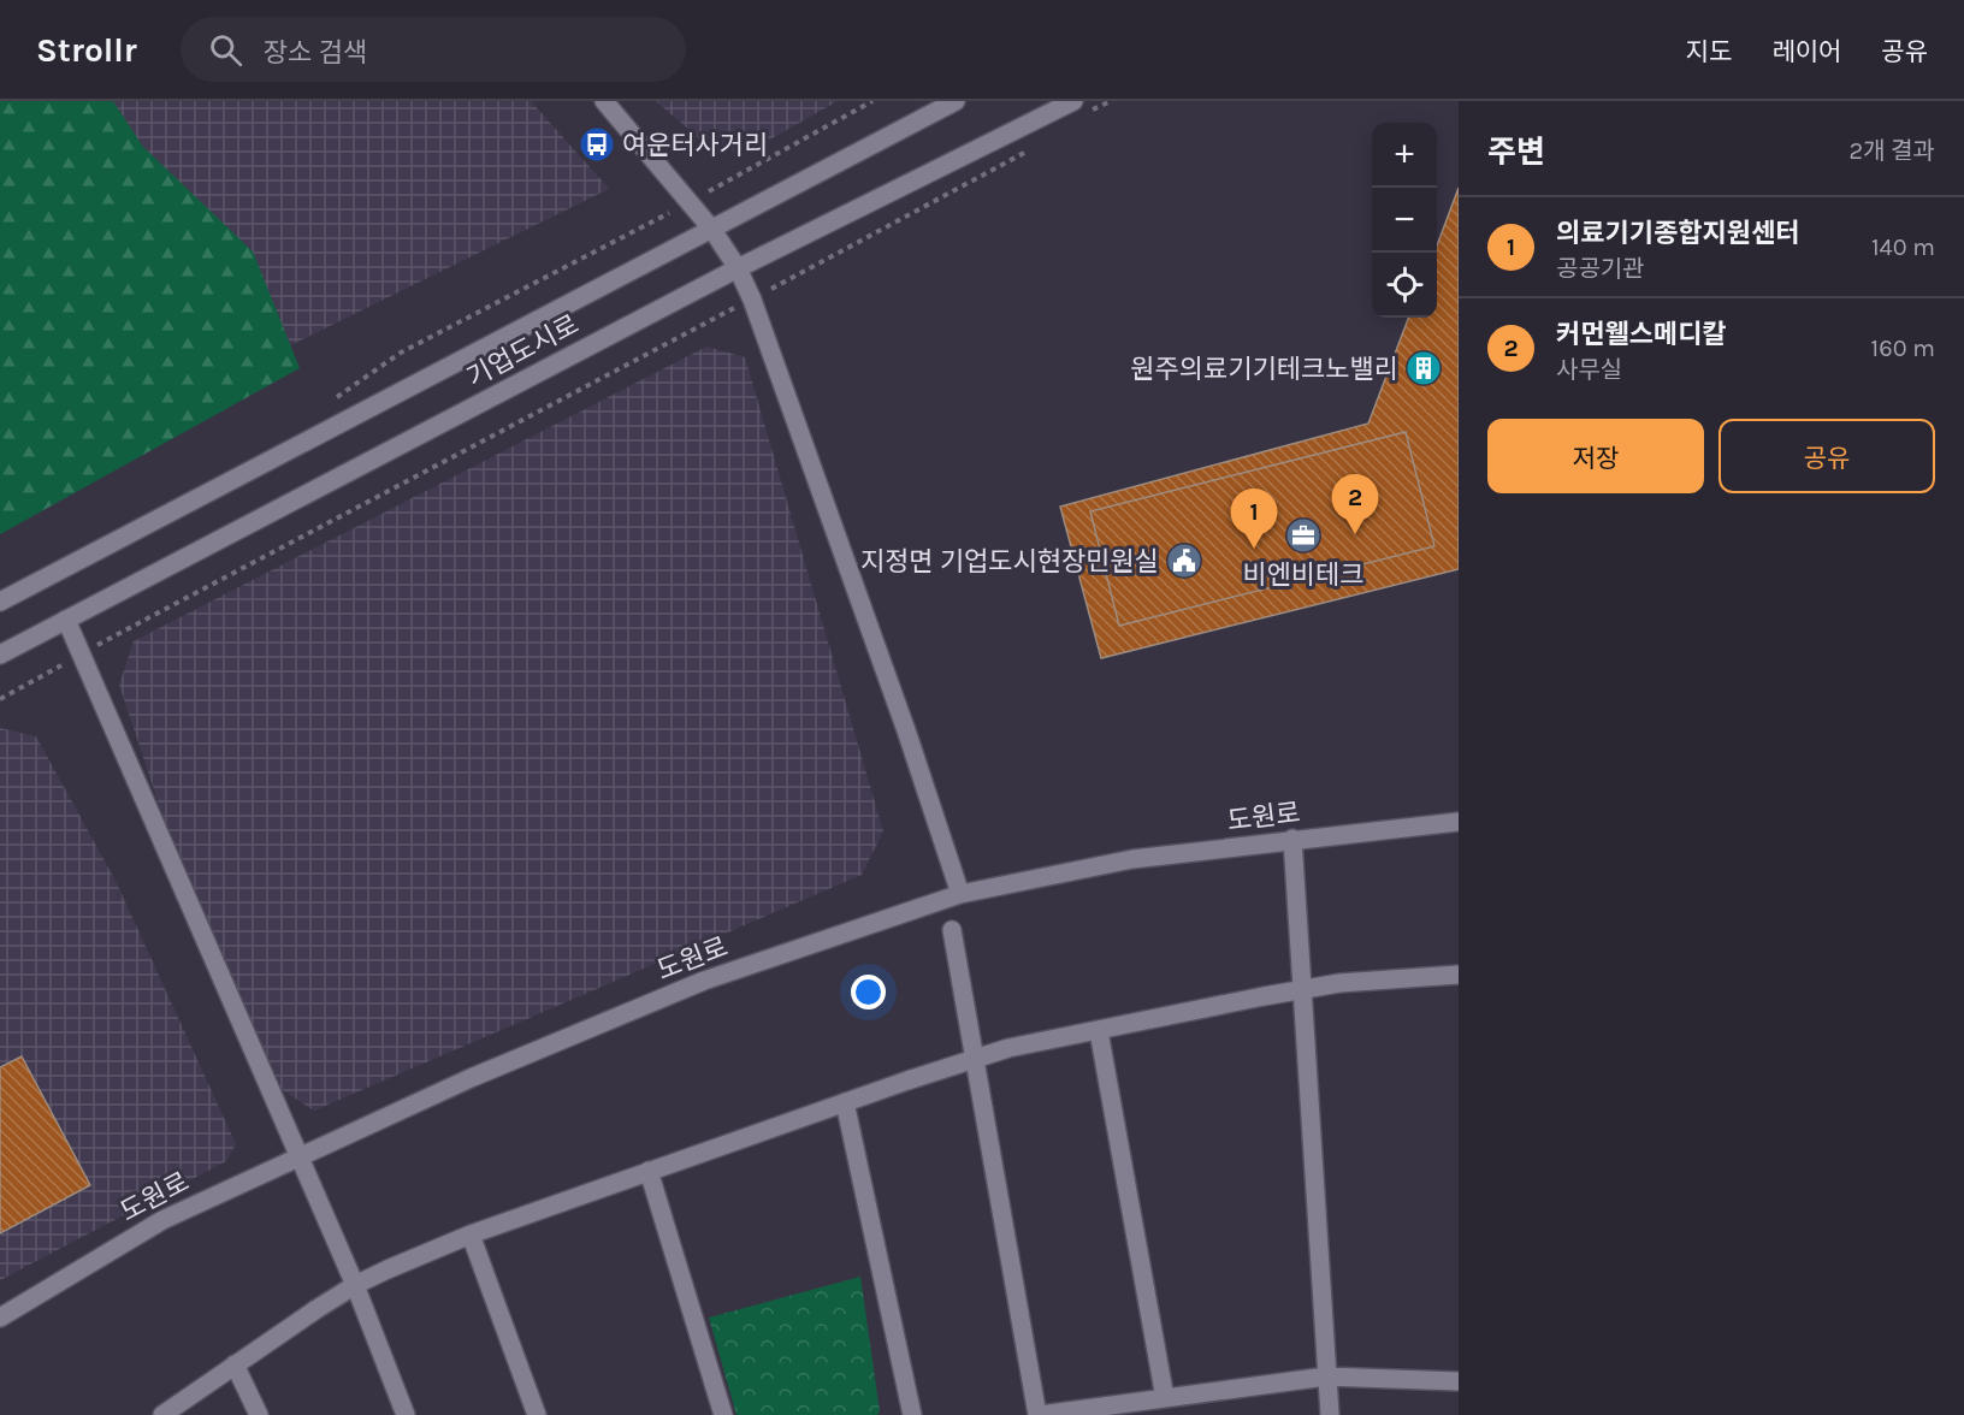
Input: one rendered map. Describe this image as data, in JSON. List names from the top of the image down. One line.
{"streets":{"street":["기업도시로","도원로"]},"places":{"bus stop":["여운터사거리"],"building":["원주의료기기테크노밸리"],"office":["비엔비테크"],"public building":["지정면 기업도시현장민원실"]},"page":{"header":"Strollr","search":"장소 검색","nav":["지도","레이어","공유"],"heading":["주변","2개 결과"],"map_buttons":["+","−"],"list":[{"mark":"1","name":"의료기기종합지원센터","note":"공공기관","value":"140 m"},{"mark":"2","name":"커먼웰스메디칼","note":"사무실","value":"160 m"}],"buttons":["저장","공유"],"pins":["2","1"]}}
